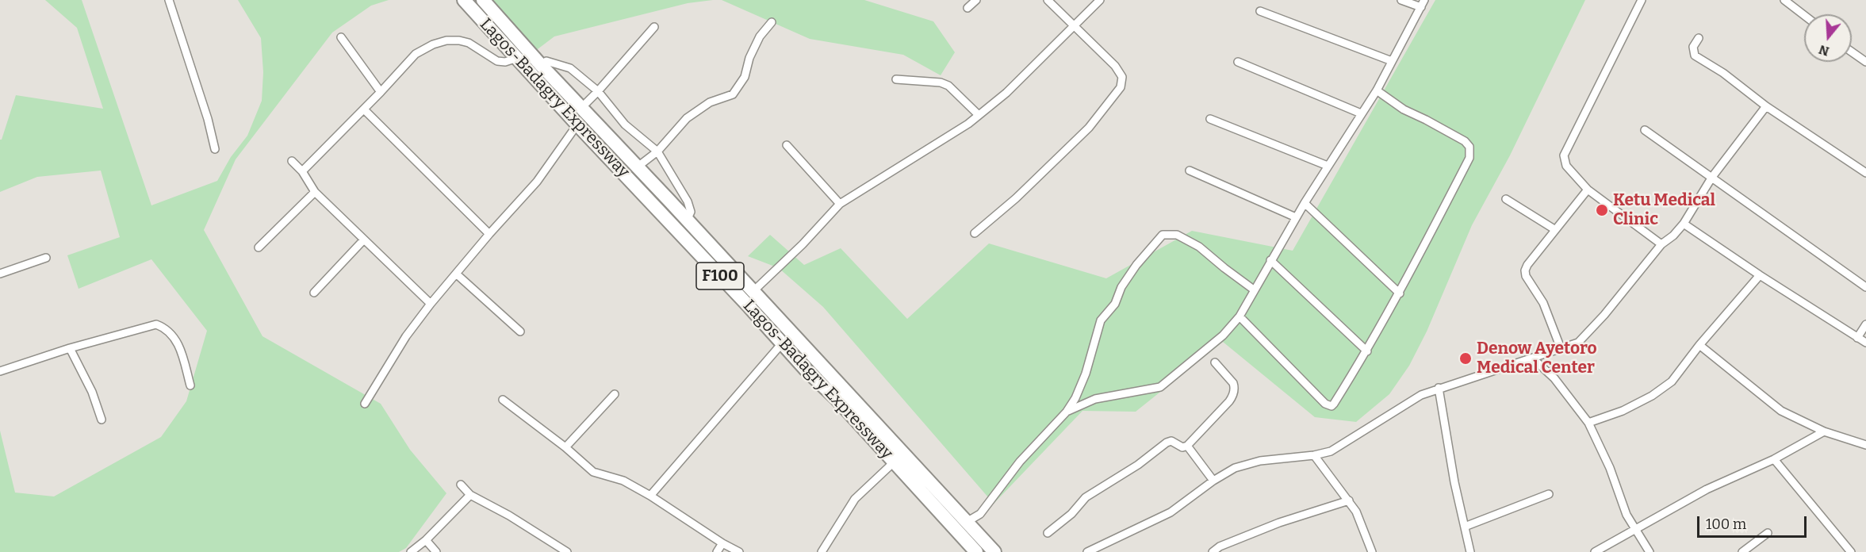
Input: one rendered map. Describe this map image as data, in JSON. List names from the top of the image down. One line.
{"streets":{"highway":["Lagos-Badagry Expressway","F100"]},"places":["Ketu Medical Clinic","Denow Ayetoro Medical Center"],"scale_bar":"100 m","north":"bottom"}
